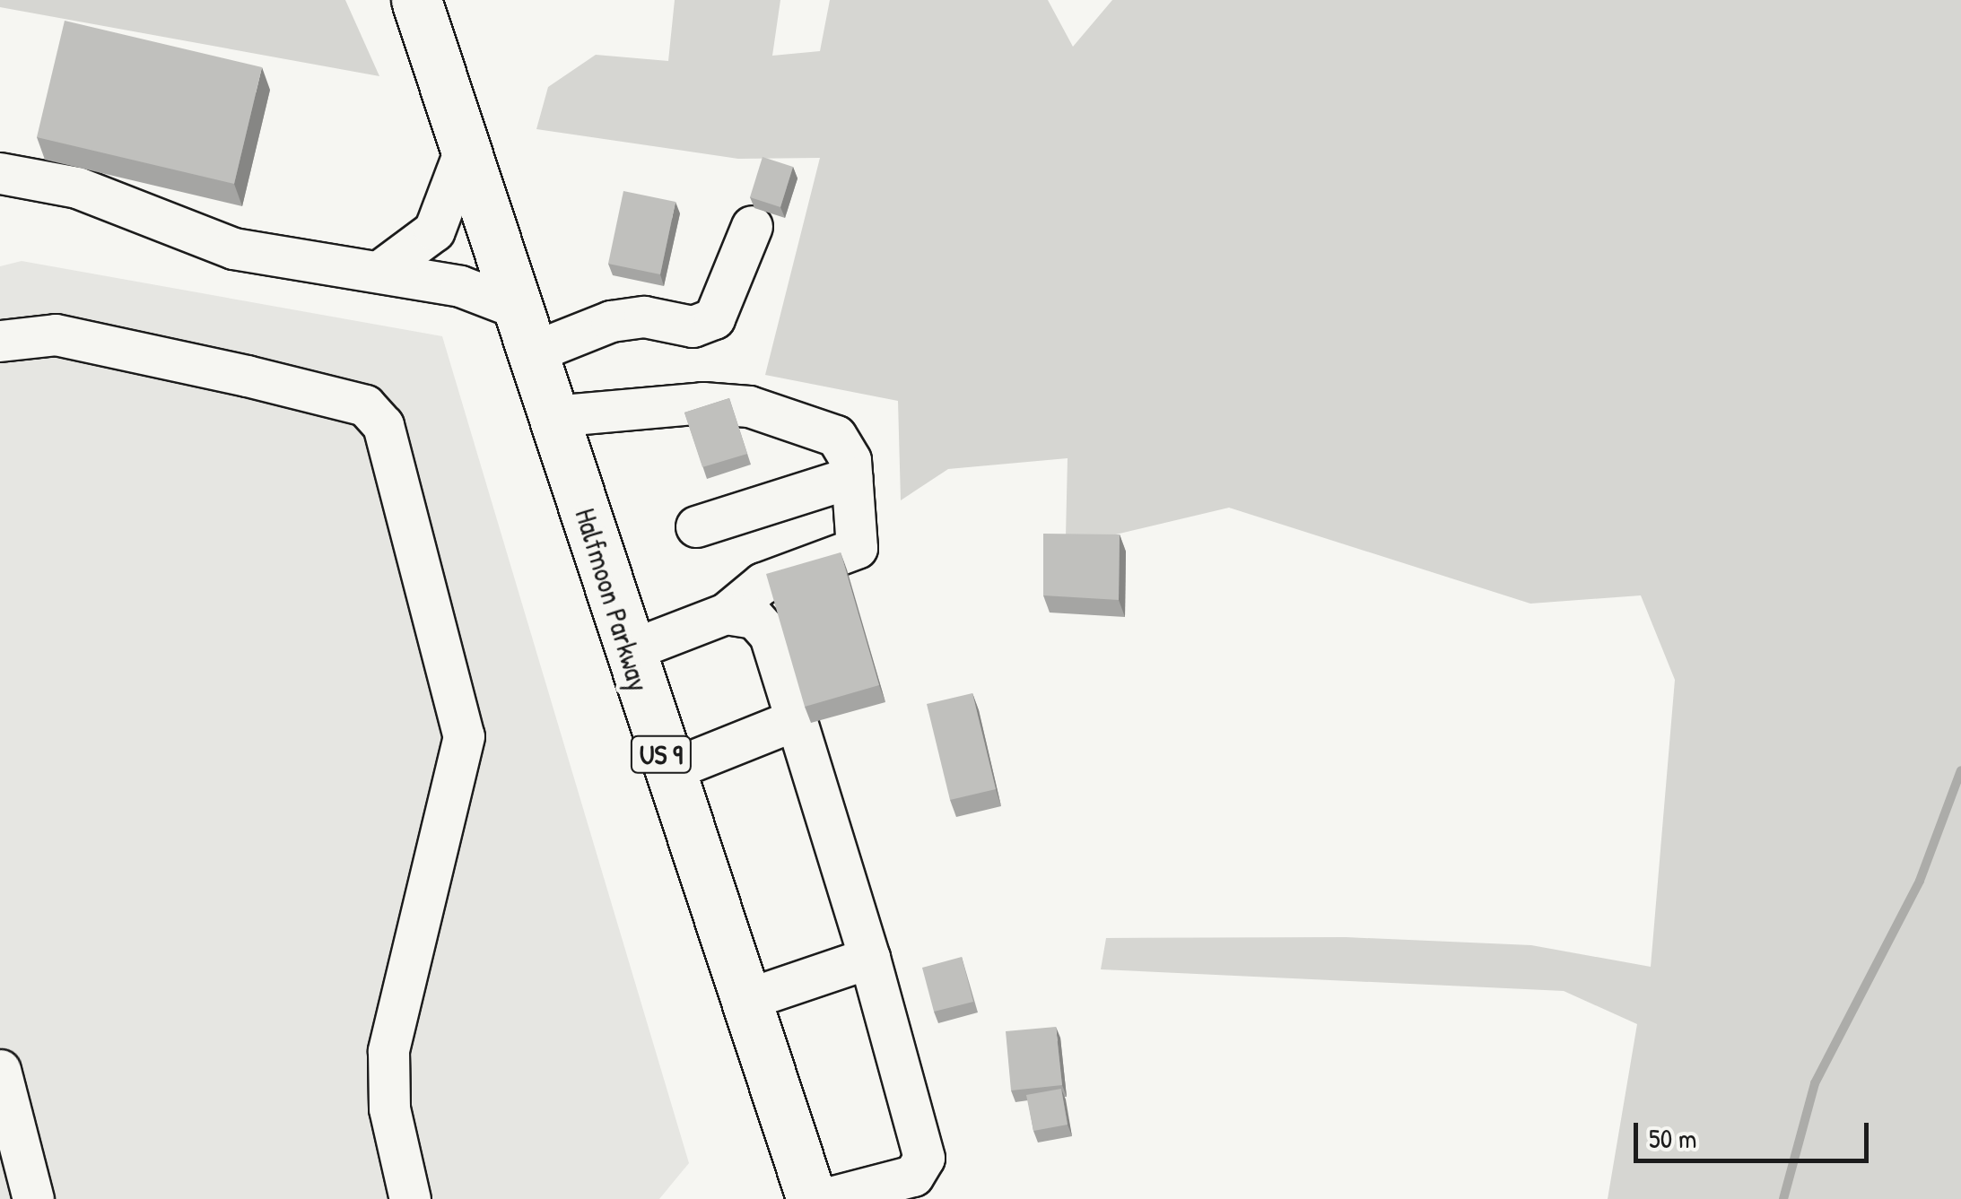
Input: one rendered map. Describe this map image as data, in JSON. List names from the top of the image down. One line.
{"streets":{"main road":["Halfmoon Parkway","US 9"]},"scale_bar":"50 m"}
